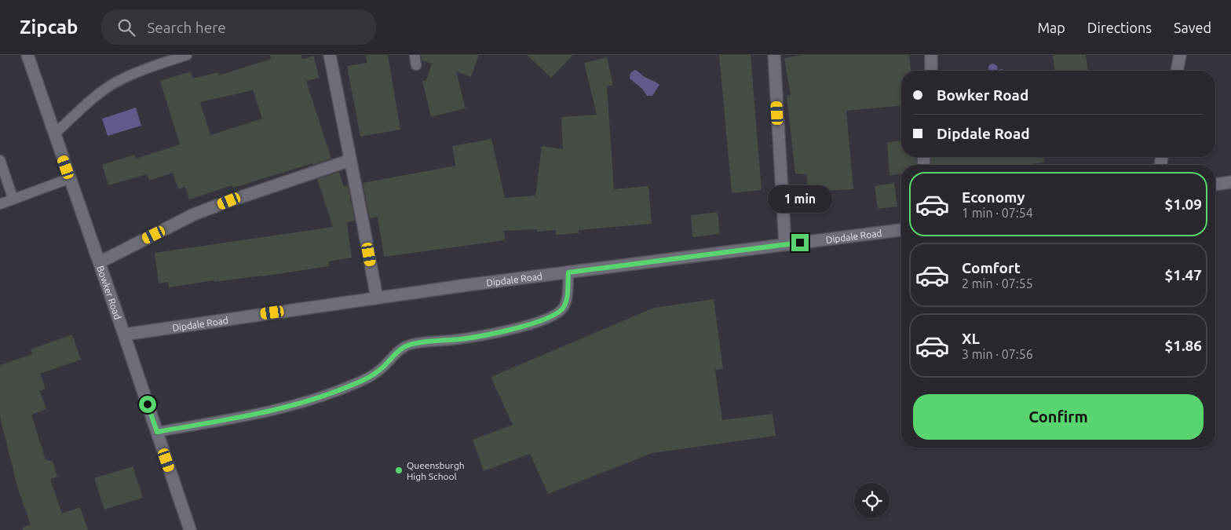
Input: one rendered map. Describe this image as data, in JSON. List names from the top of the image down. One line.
{"streets":{"street":["Dipdale Road","Bowker Road"]},"crossings":[["Dipdale Road","Bowker Road"]],"places":["Queensburgh High School"],"page":{"header":"Zipcab","search":"Search here","nav":["Map","Directions","Saved"],"banner":["Bowker Road","Dipdale Road"],"list":[{"name":"Economy","note":"1 min · 07:54","value":"$1.09"},{"name":"Comfort","note":"2 min · 07:55","value":"$1.47"},{"name":"XL","note":"3 min · 07:56","value":"$1.86"}],"bubble":"1 min","buttons":"Confirm"}}
